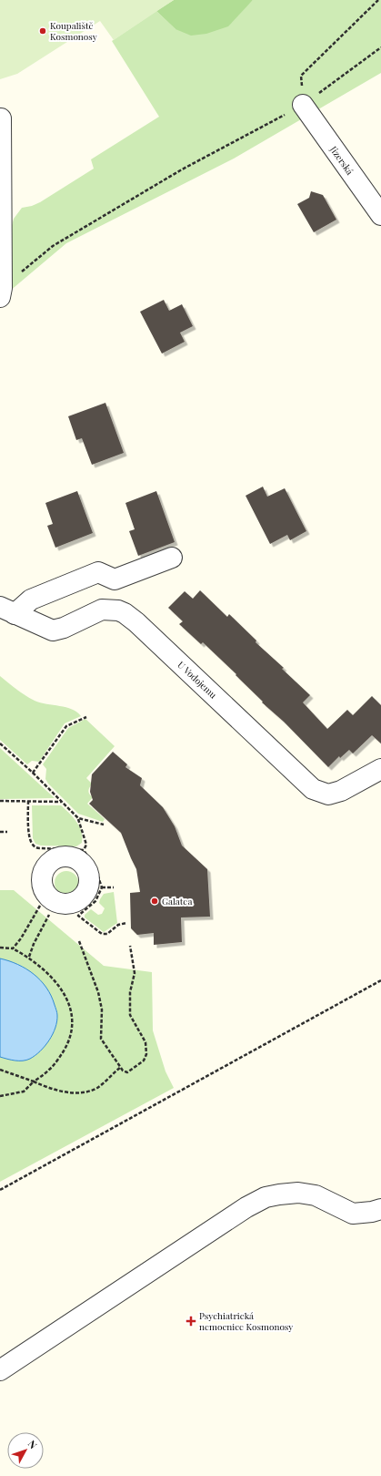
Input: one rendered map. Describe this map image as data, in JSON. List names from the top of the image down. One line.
{"streets":{"street":["Jizerská","U Vodojemu"]},"places":{"other":["Koupaliště Kosmonosy","Galatea"],"health":["Psychiatrická nemocnice Kosmonosy"]},"north":"top right"}
